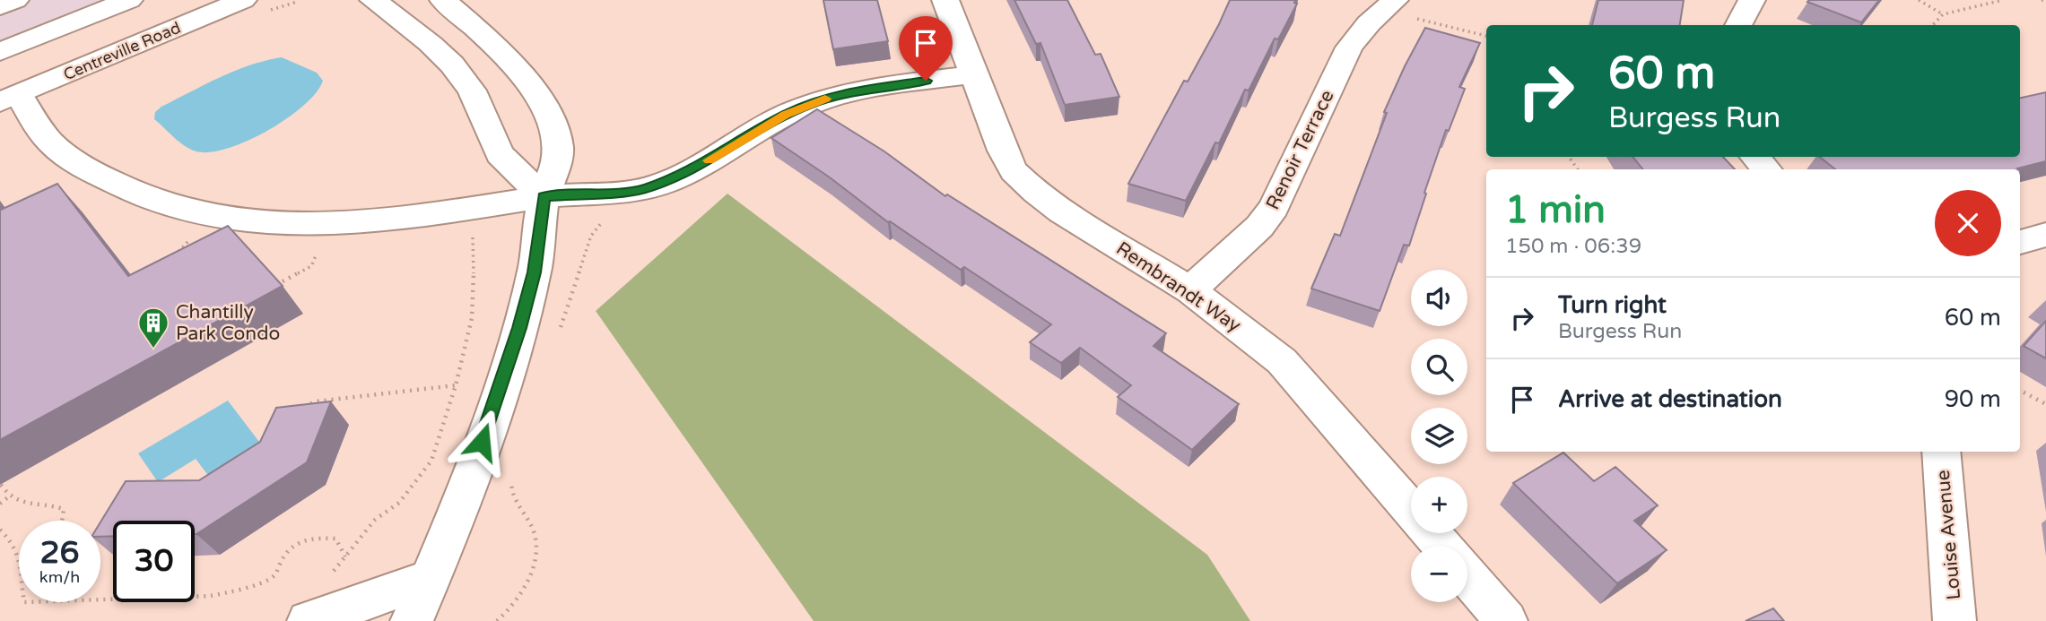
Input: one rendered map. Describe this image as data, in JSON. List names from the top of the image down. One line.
{"streets":{"street":["Centreville Road","Renoir Terrace","Rembrandt Way","Louise Avenue"]},"crossings":[["Renoir Terrace","Rembrandt Way"]],"places":{"building":["Chantilly Park Condo"]},"page":{"turn":["60 m","Burgess Run"],"heading":["1 min","150 m · 06:39"],"map_buttons":["+","−"],"list":[{"name":"Turn right","note":"Burgess Run","value":"60 m"},{"name":"Arrive at destination","value":"90 m"}],"speed":"26 km/h","limit":"30"}}
